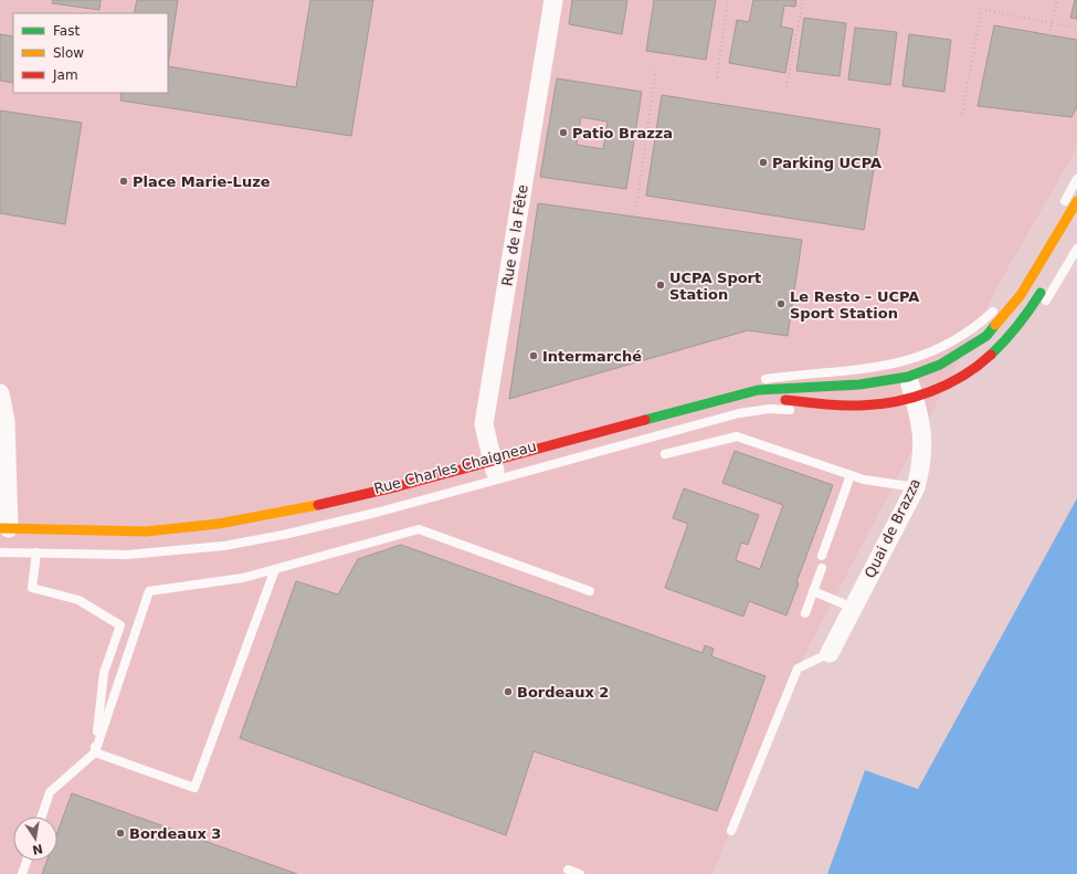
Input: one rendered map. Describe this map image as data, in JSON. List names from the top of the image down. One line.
{"streets":{"main road":["Rue Charles Chaigneau"],"street":["Rue de la Fête","Quai de Brazza"]},"crossings":[["Rue de la Fête","Rue Charles Chaigneau"],["Rue Charles Chaigneau","Quai de Brazza"]],"places":["Patio Brazza","Parking UCPA","Place Marie-Luze","UCPA Sport Station","Le Resto – UCPA Sport Station","Intermarché","Bordeaux 2","Bordeaux 3"],"legend":["Fast","Slow","Jam"],"north":"bottom"}
